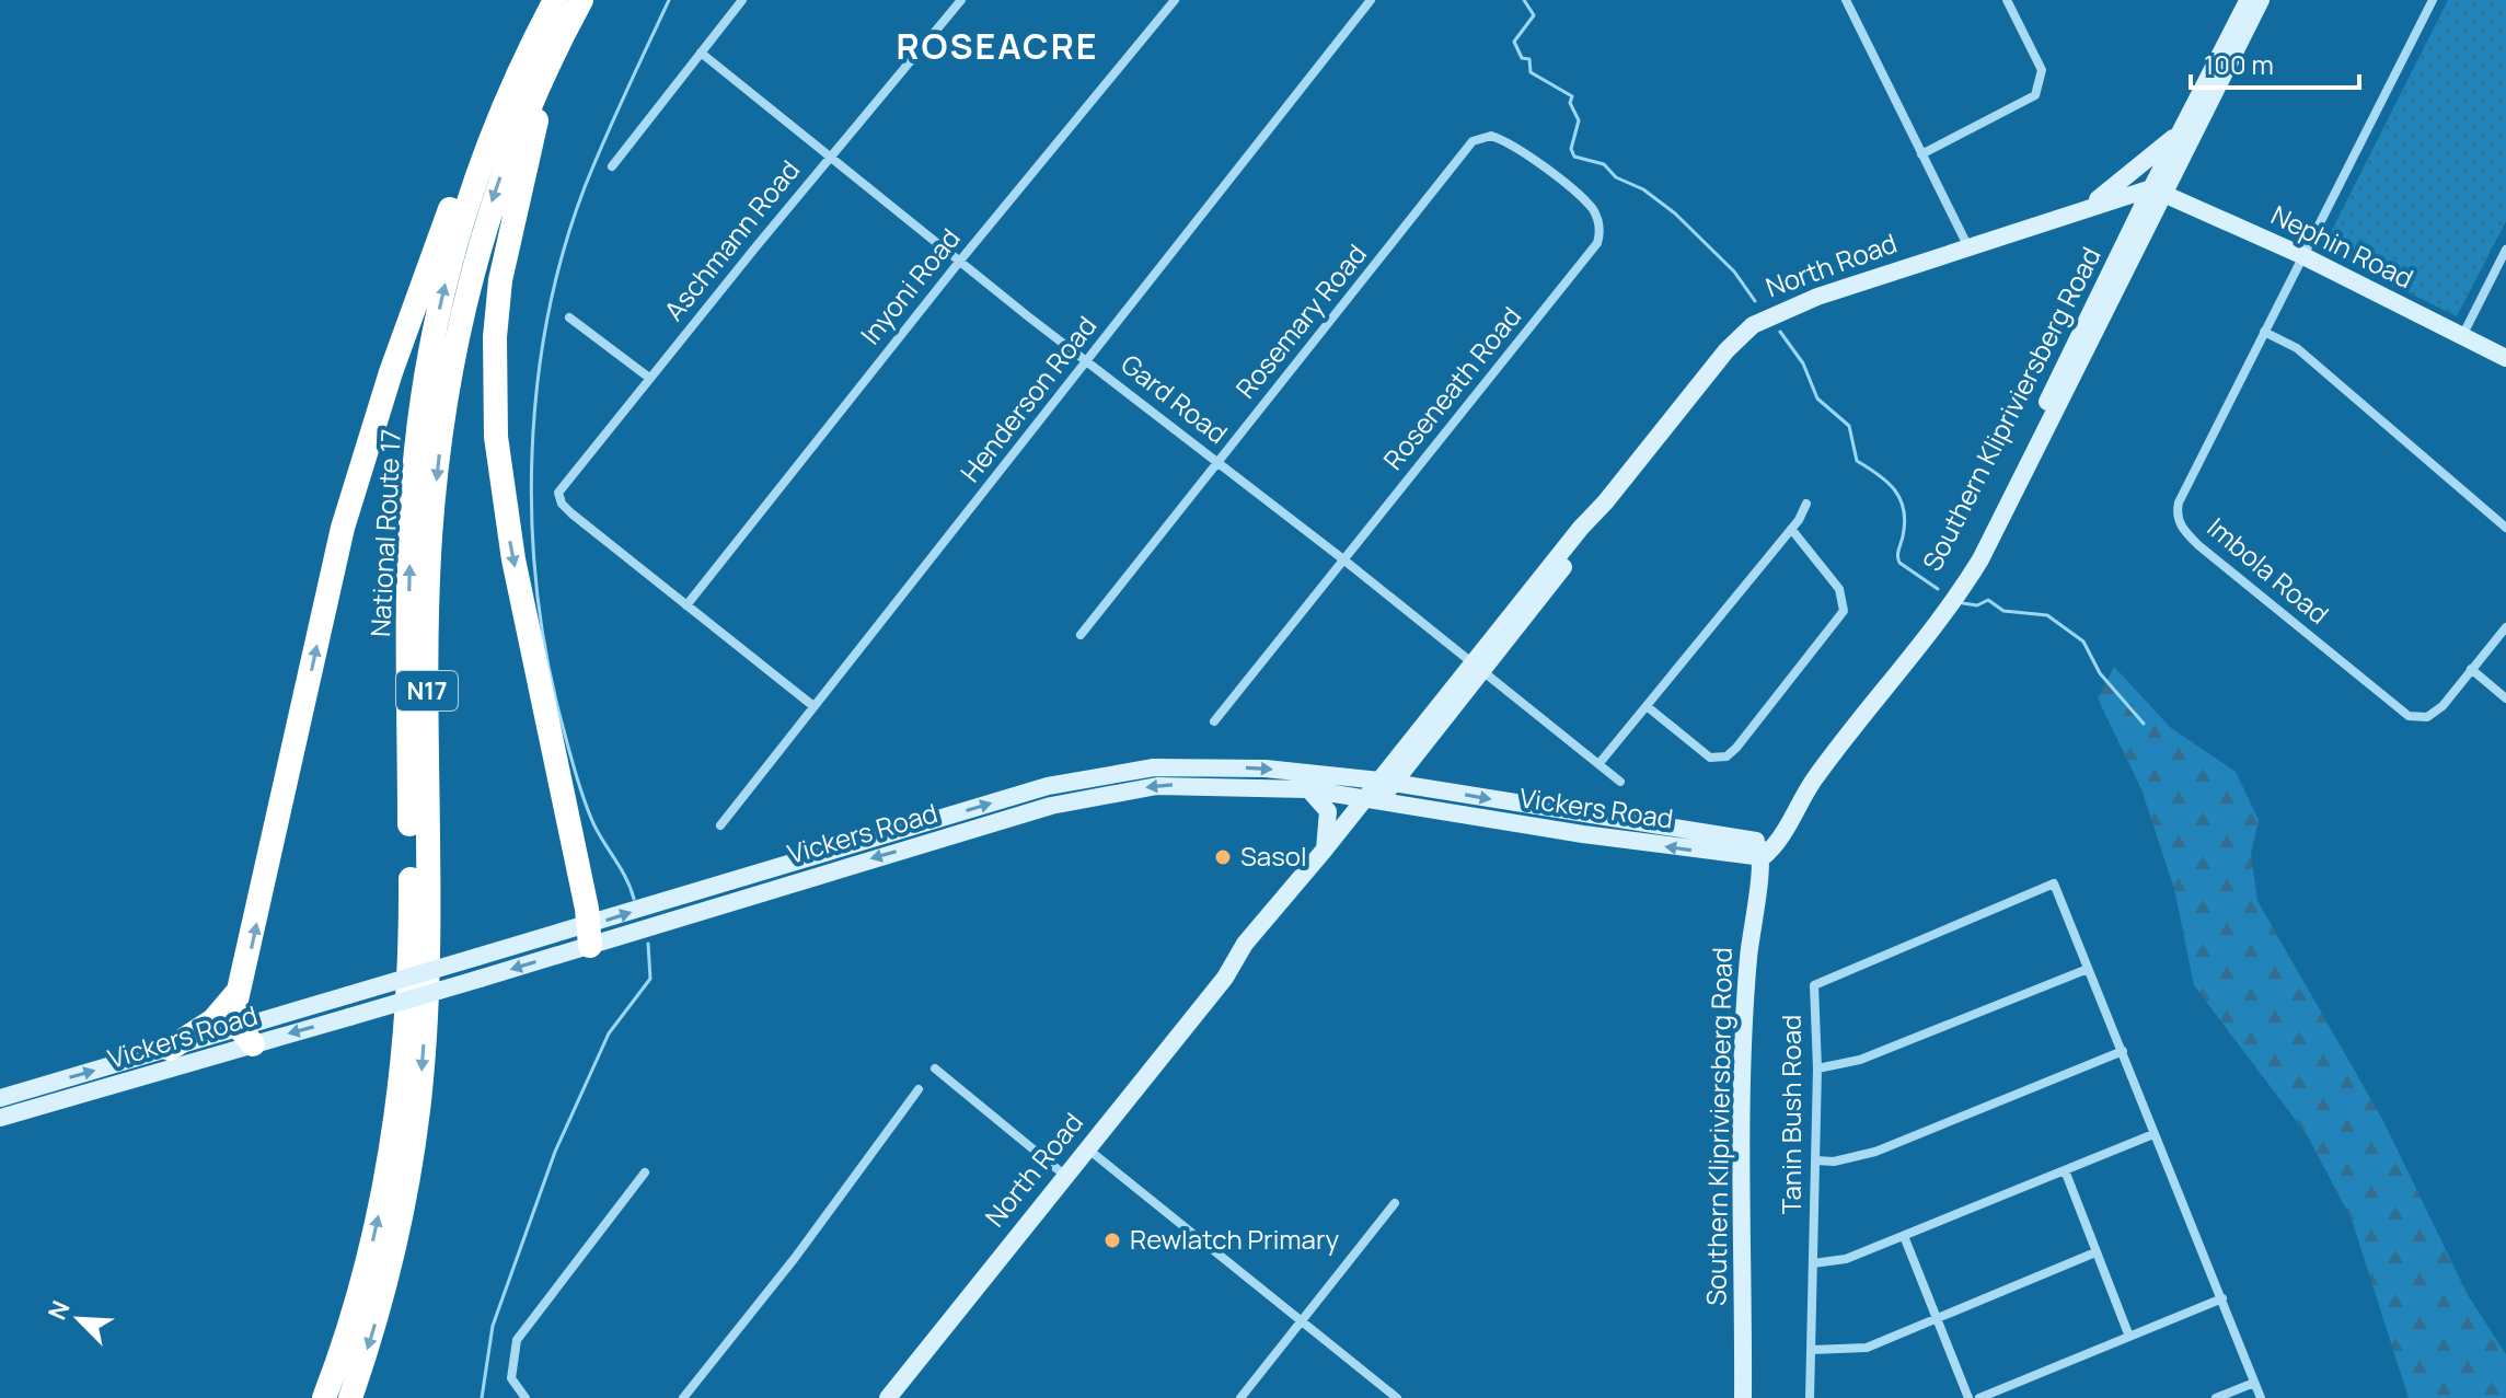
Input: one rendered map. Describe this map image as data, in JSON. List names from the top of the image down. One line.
{"streets":{"highway":["National Route 17","N17"],"main road":["Nephin Road","North Road","Southern Klipriviersberg Road","Vickers Road"],"street":["Aschmann Road","Inyoni Road","Rosemary Road","Roseneath Road","Henderson Road","Gard Road","Imbola Road","Tanin Bush Road"]},"crossings":[["Aschmann Road","Inyoni Road"],["Aschmann Road","Gard Road"],["Nephin Road","North Road"],["Nephin Road","Southern Klipriviersberg Road"],["Nephin Road","Imbola Road"],["North Road","Gard Road"],["North Road","Southern Klipriviersberg Road"],["North Road","Vickers Road"],["Inyoni Road","Gard Road"],["Rosemary Road","Roseneath Road"],["Rosemary Road","Gard Road"],["Roseneath Road","Gard Road"],["Henderson Road","Gard Road"],["Southern Klipriviersberg Road","Vickers Road"]],"districts":["ROSEACRE"],"places":["Sasol","Rewlatch Primary"],"scale_bar":"100 m","north":"top left"}
